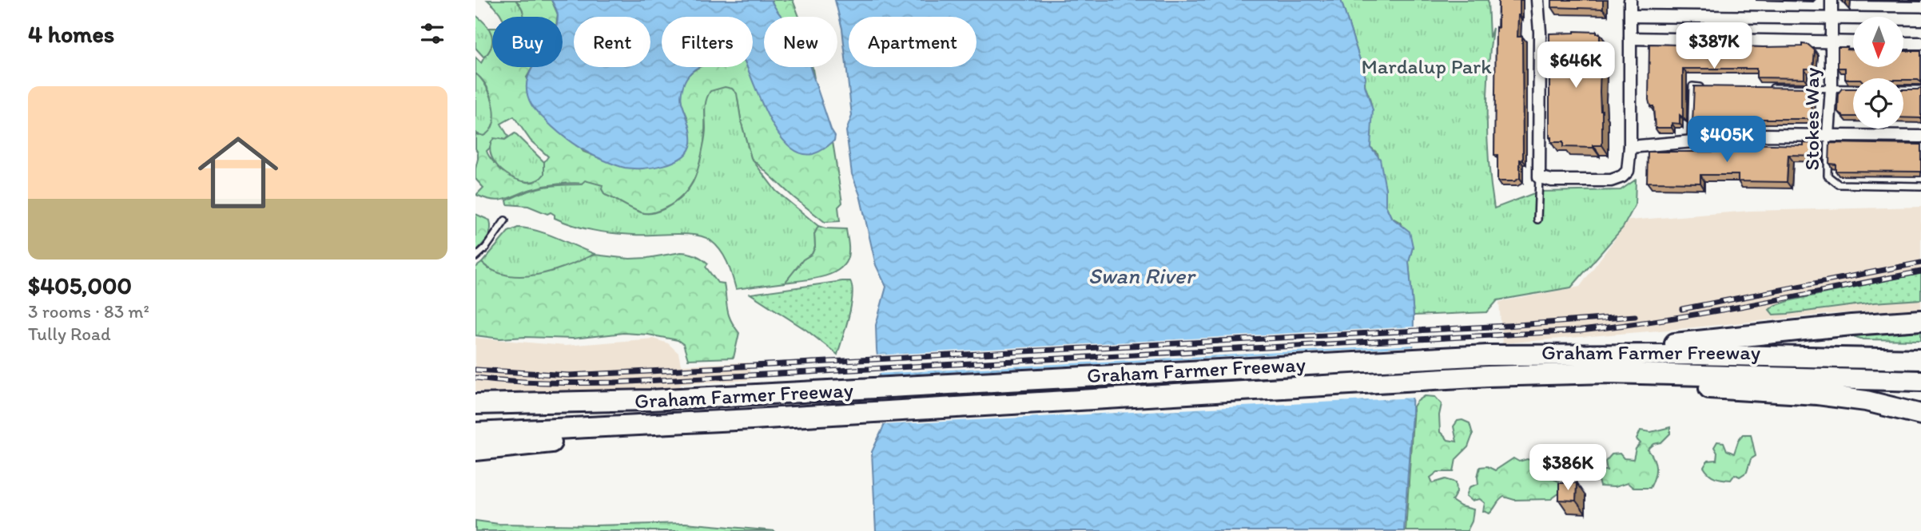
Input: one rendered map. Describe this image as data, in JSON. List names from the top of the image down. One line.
{"streets":{"highway":["Graham Farmer Freeway"],"street":["Stokes Way"]},"water":["Swan River"],"parks":["Mardalup Park"],"north":"bottom","page":{"heading":"4 homes","chip":["Buy","Rent","Filters","New","Apartment"],"price":["$387K","$646K","$405K","$386K"],"list":[{"name":"$405,000","note":"3 rooms · 83 m² · Tully Road"}]}}
